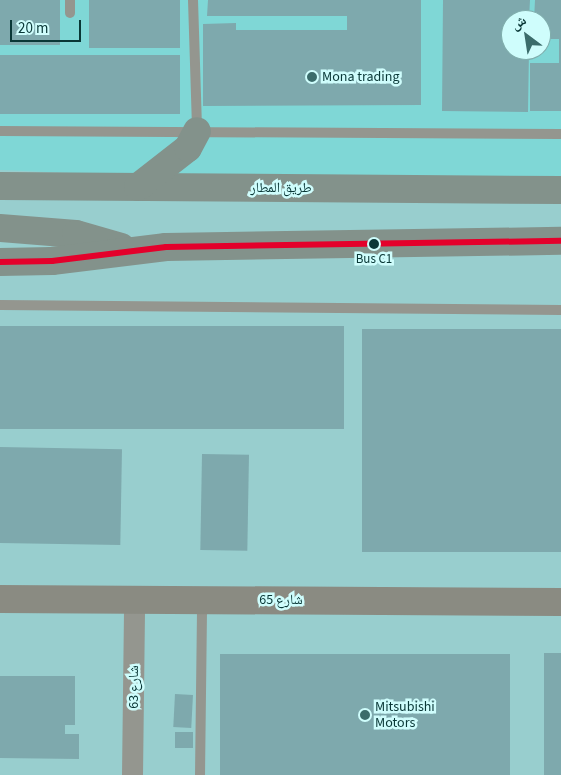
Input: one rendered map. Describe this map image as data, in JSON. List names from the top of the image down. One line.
{"streets":{"highway":["طريق المطار"],"street":["شارع 65","شارع 63"]},"crossings":[["شارع 65","شارع 63"]],"places":["Mona trading","Bus C1","Mitsubishi Motors"],"scale_bar":"20 m","north":"top left"}
